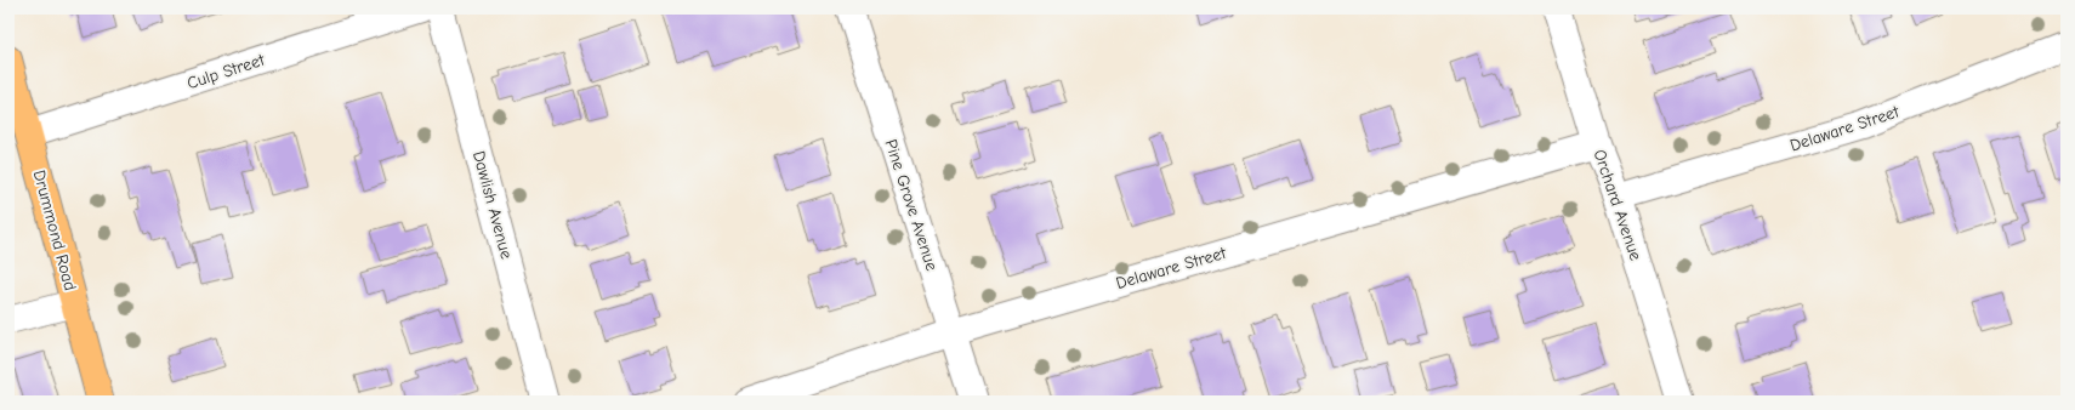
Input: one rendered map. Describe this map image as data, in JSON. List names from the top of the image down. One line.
{"streets":{"main road":["Drummond Road"],"street":["Culp Street","Delaware Street","Dawlish Avenue","Pine Grove Avenue","Orchard Avenue"]},"crossings":[["Culp Street","Drummond Road"],["Delaware Street","Pine Grove Avenue"],["Delaware Street","Orchard Avenue"]]}
